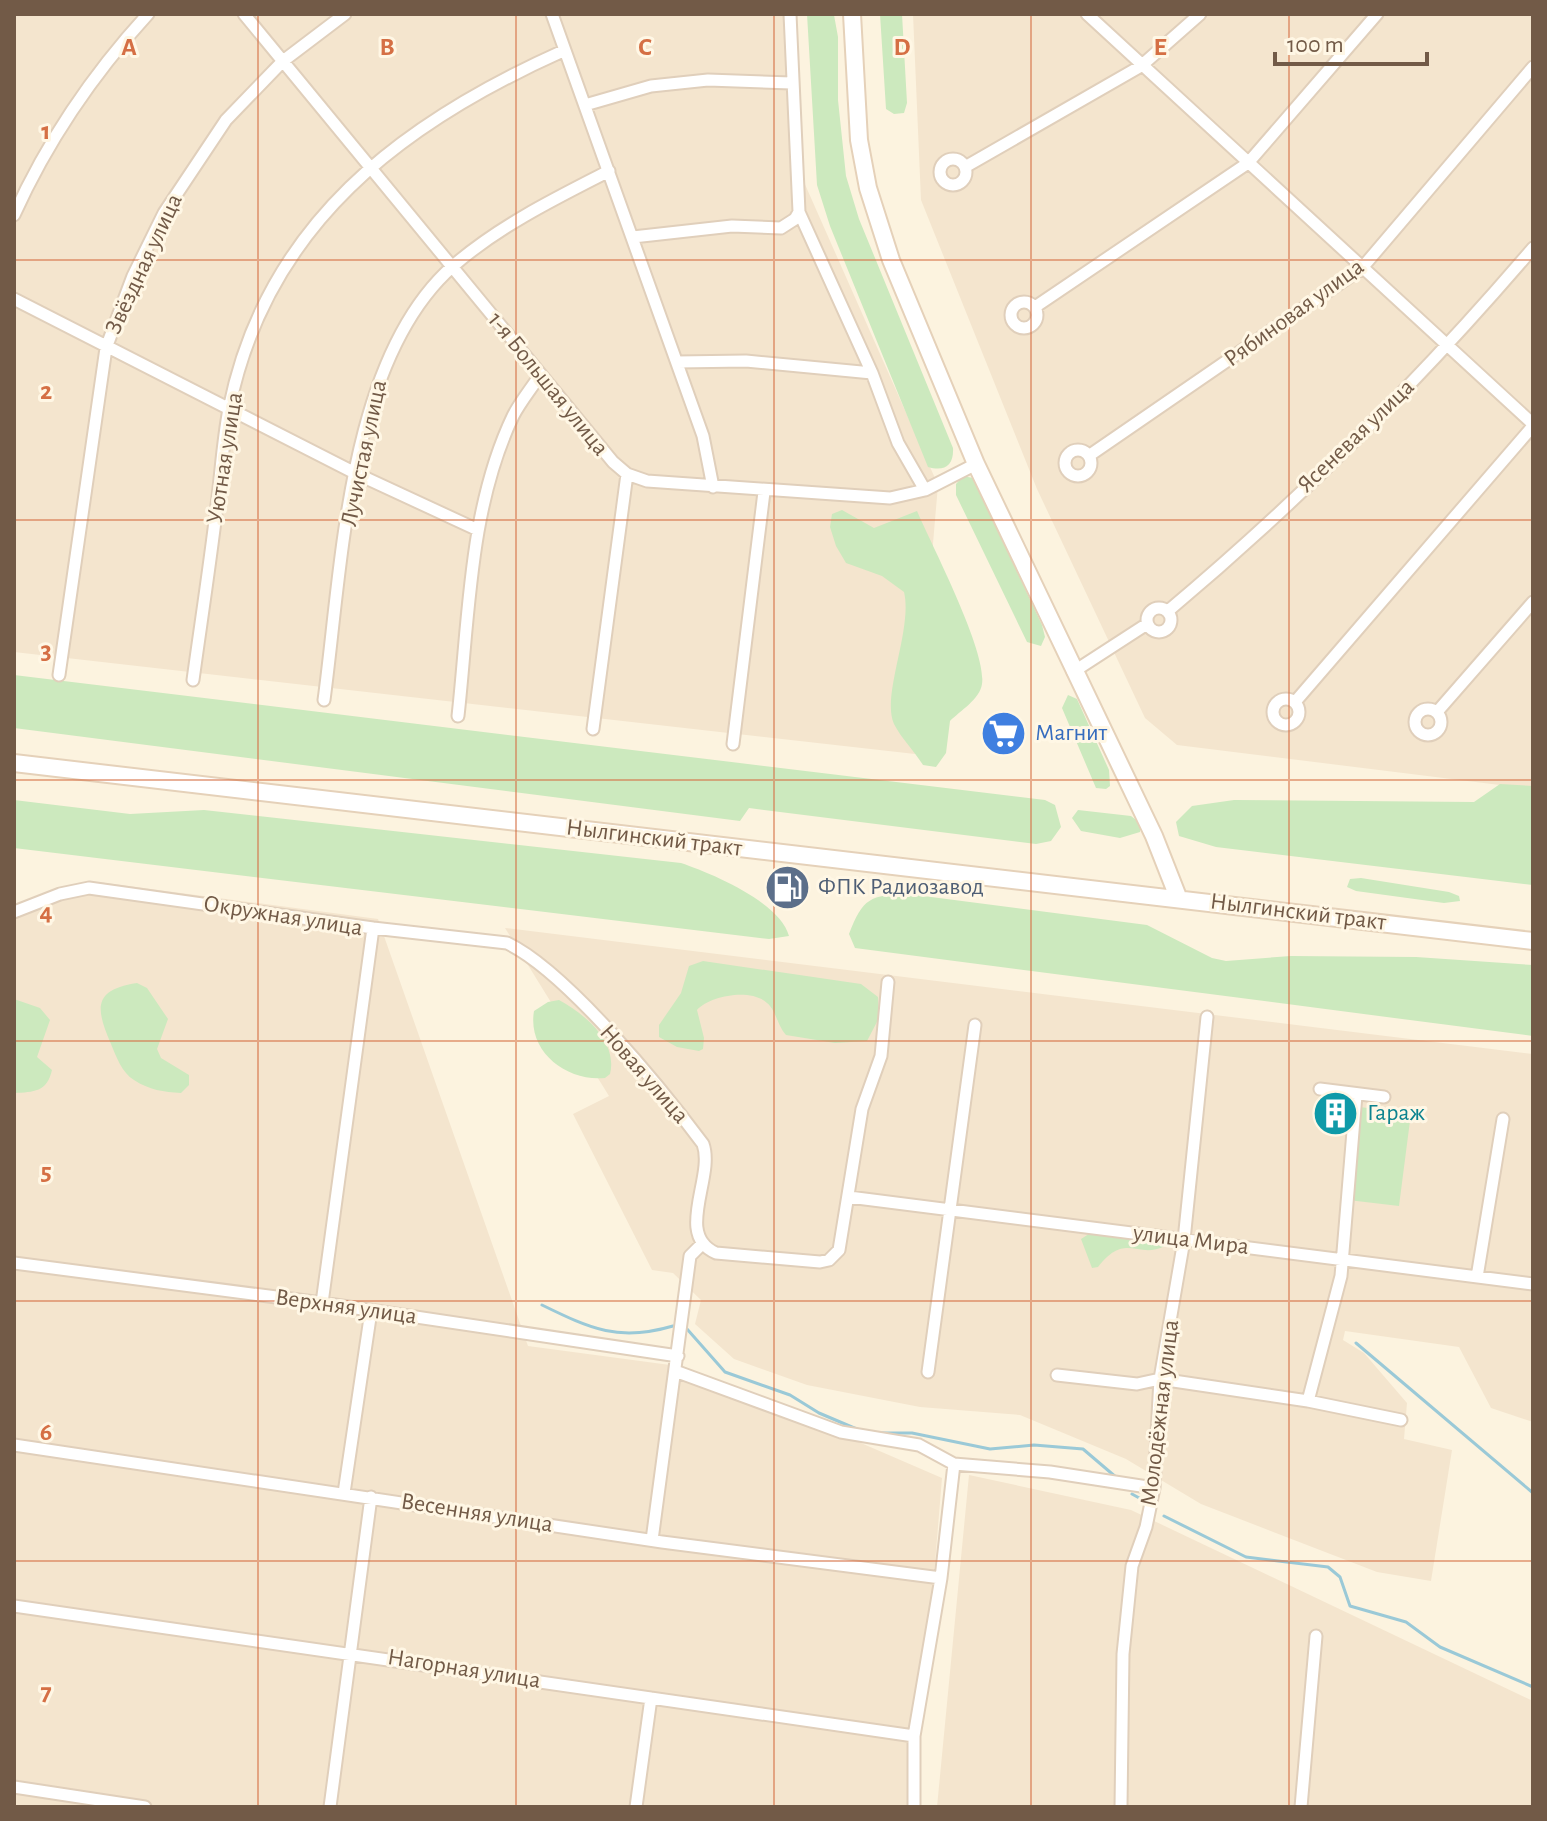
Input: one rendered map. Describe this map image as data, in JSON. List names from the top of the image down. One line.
{"streets":{"main road":["Нылгинский тракт"],"street":["Звёздная улица","Рябиновая улица","1-я Большая улица","Ясеневая улица","Лучистая улица","Уютная улица","Окружная улица","Новая улица","улица Мира","Верхняя улица","Молодёжная улица","Весенняя улица","Нагорная улица"]},"crossings":[["Звёздная улица","1-я Большая улица"],["1-я Большая улица","Лучистая улица"],["1-я Большая улица","Уютная улица"],["Окружная улица","Новая улица"],["Окружная улица","Верхняя улица"],["улица Мира","Молодёжная улица"]],"places":{"supermarket":["Магнит"],"fuel station":["ФПК Радиозавод"],"building":["Гараж"]},"scale_bar":"100 m","grid":{"columns":["A","B","C","D","E"],"rows":["1","2","3","4","5","6","7"]}}
